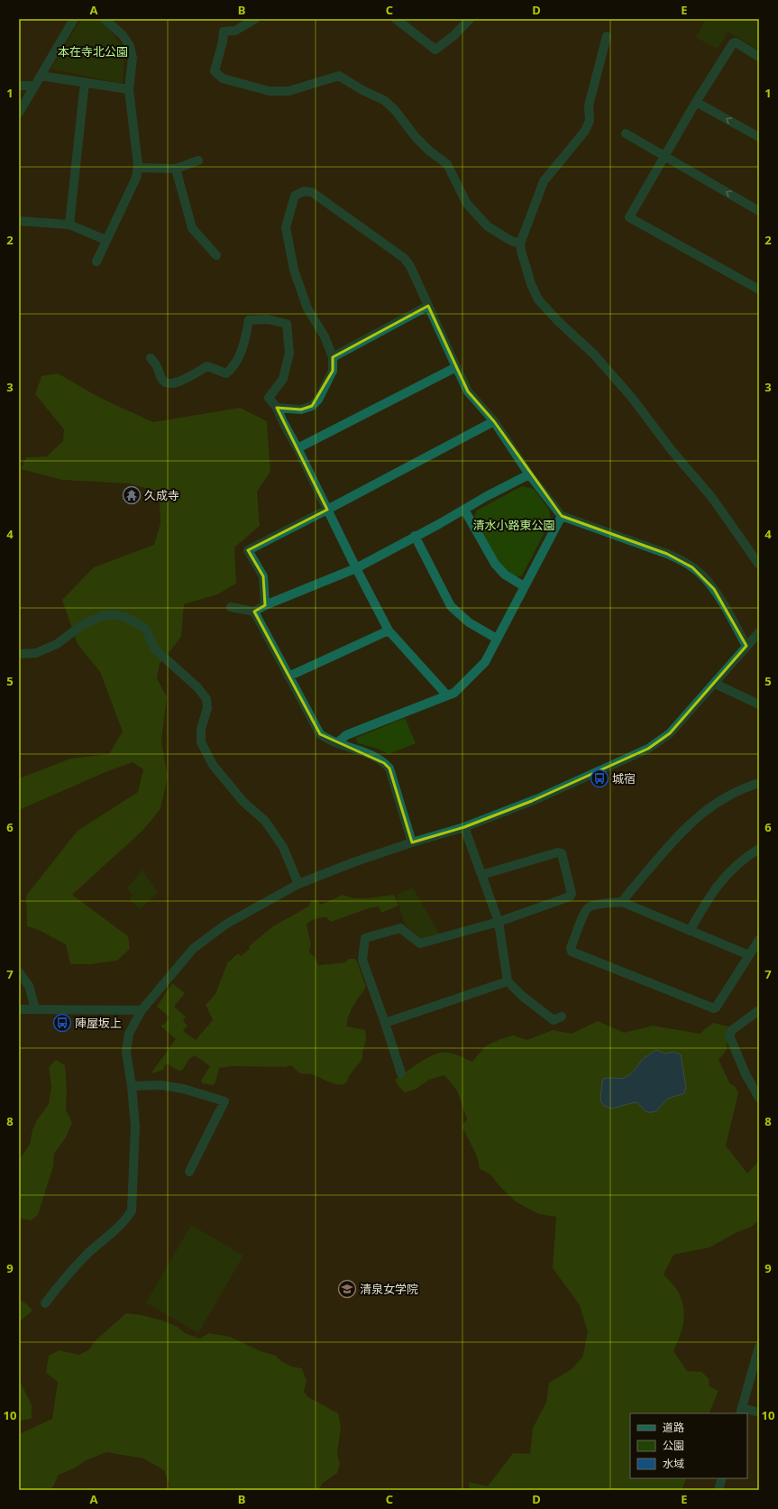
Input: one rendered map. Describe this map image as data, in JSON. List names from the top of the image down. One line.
{"parks":["本在寺北公園","清水小路東公園"],"places":{"temple":["久成寺"],"bus stop":["城宿","陣屋坂上"],"school or university":["清泉女学院"]},"legend":["道路","公園","水域"],"grid":{"columns":["A","B","C","D","E"],"rows":["1","2","3","4","5","6","7","8","9","10"]}}
